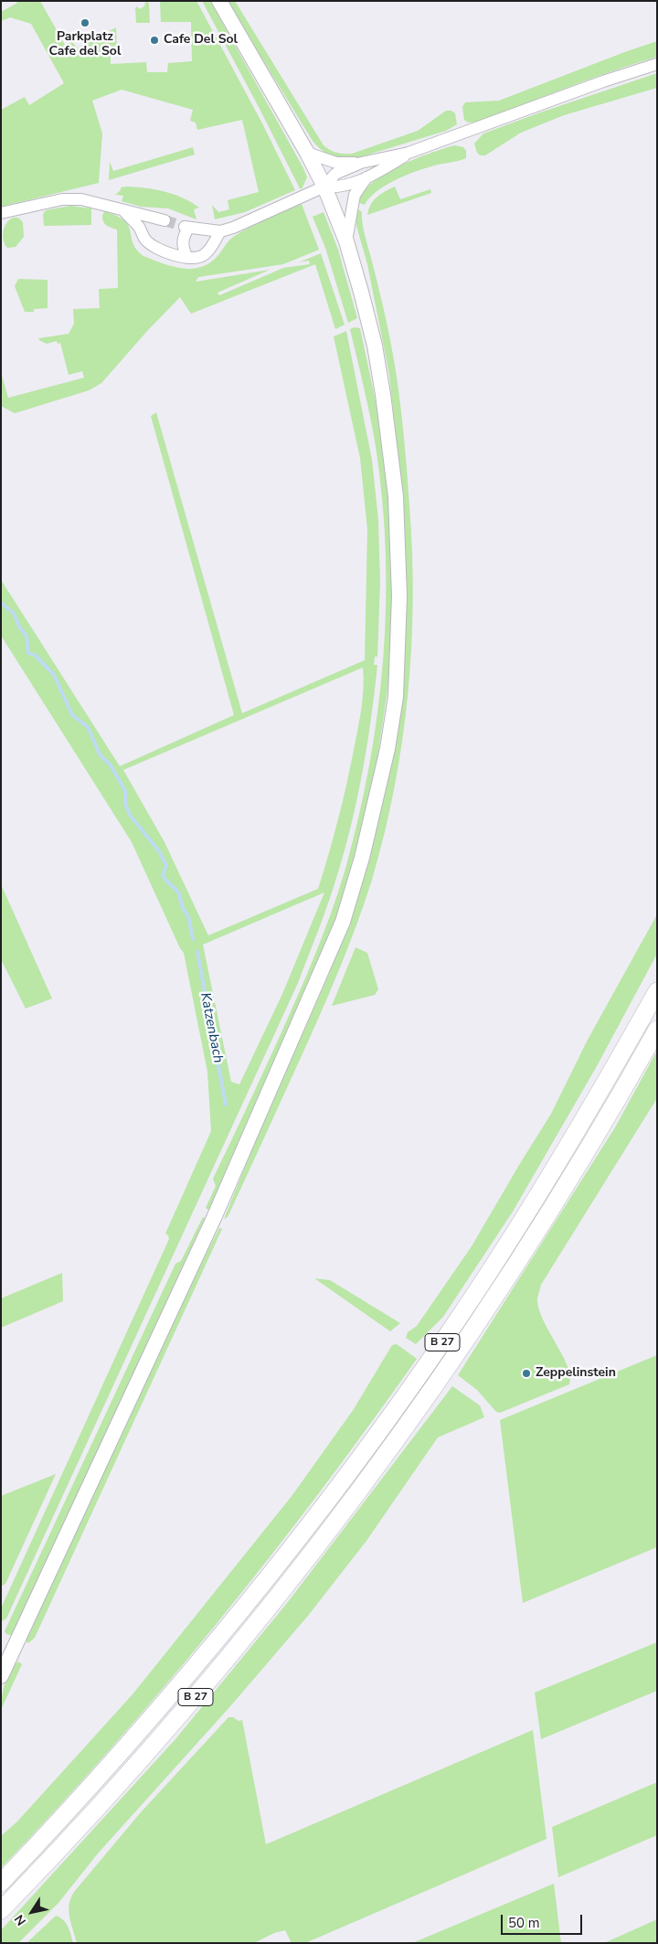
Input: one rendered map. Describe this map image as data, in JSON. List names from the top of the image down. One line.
{"streets":{"highway":["B 27"]},"water":["Katzenbach"],"places":["Parkplatz Cafe del Sol","Cafe Del Sol","Zeppelinstein"],"scale_bar":"50 m","north":"bottom left"}
